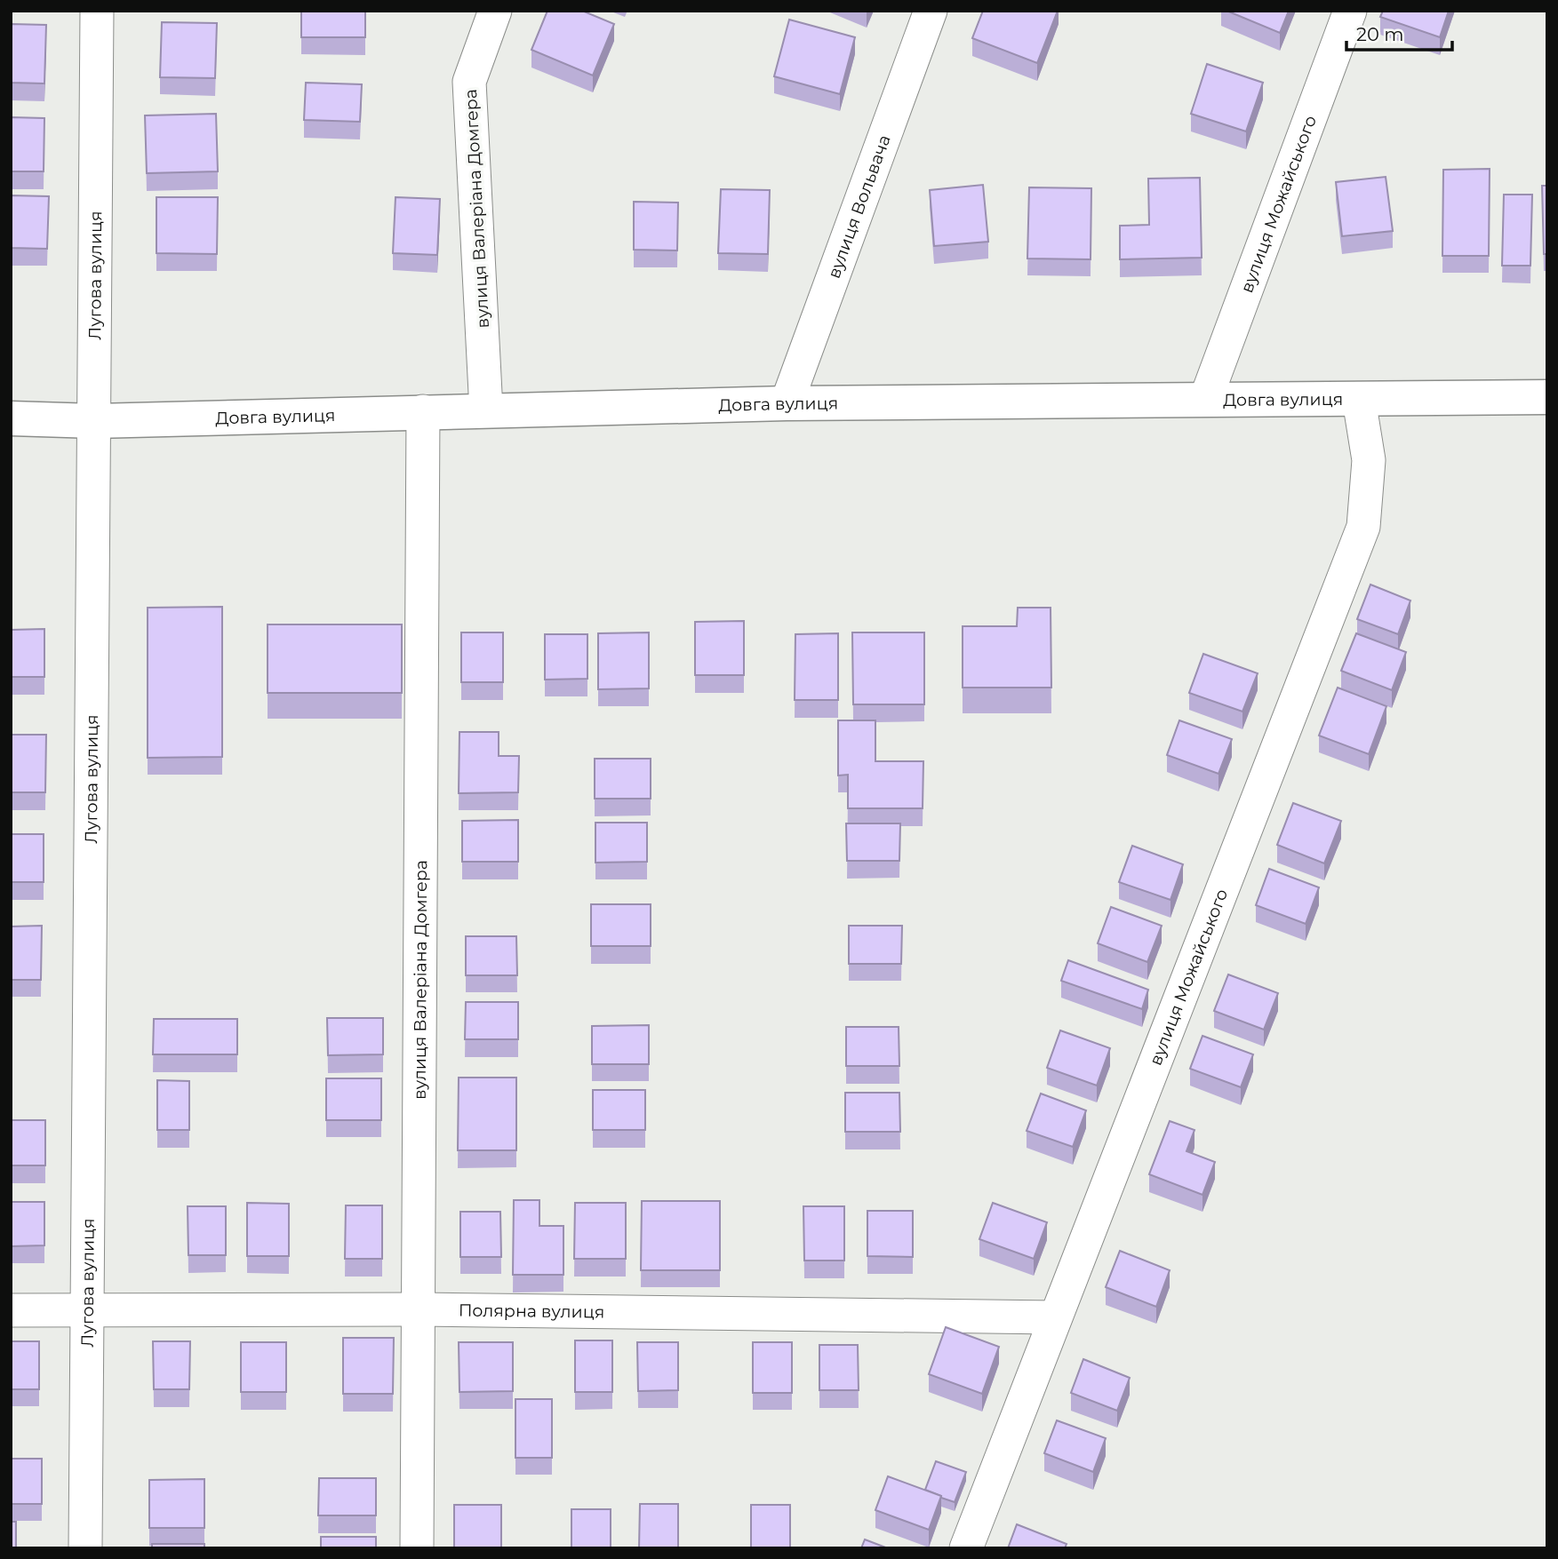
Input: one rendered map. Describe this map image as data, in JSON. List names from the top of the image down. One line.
{"streets":{"street":["вулиця Можайського","вулиця Вольвача","вулиця Валеріана Домгера","Лугова вулиця","Довга вулиця","Полярна вулиця"]},"crossings":[["вулиця Можайського","Довга вулиця"],["вулиця Можайського","Полярна вулиця"],["вулиця Вольвача","Довга вулиця"],["вулиця Валеріана Домгера","Довга вулиця"],["вулиця Валеріана Домгера","Полярна вулиця"],["Лугова вулиця","Довга вулиця"],["Лугова вулиця","Полярна вулиця"]],"scale_bar":"20 m"}
